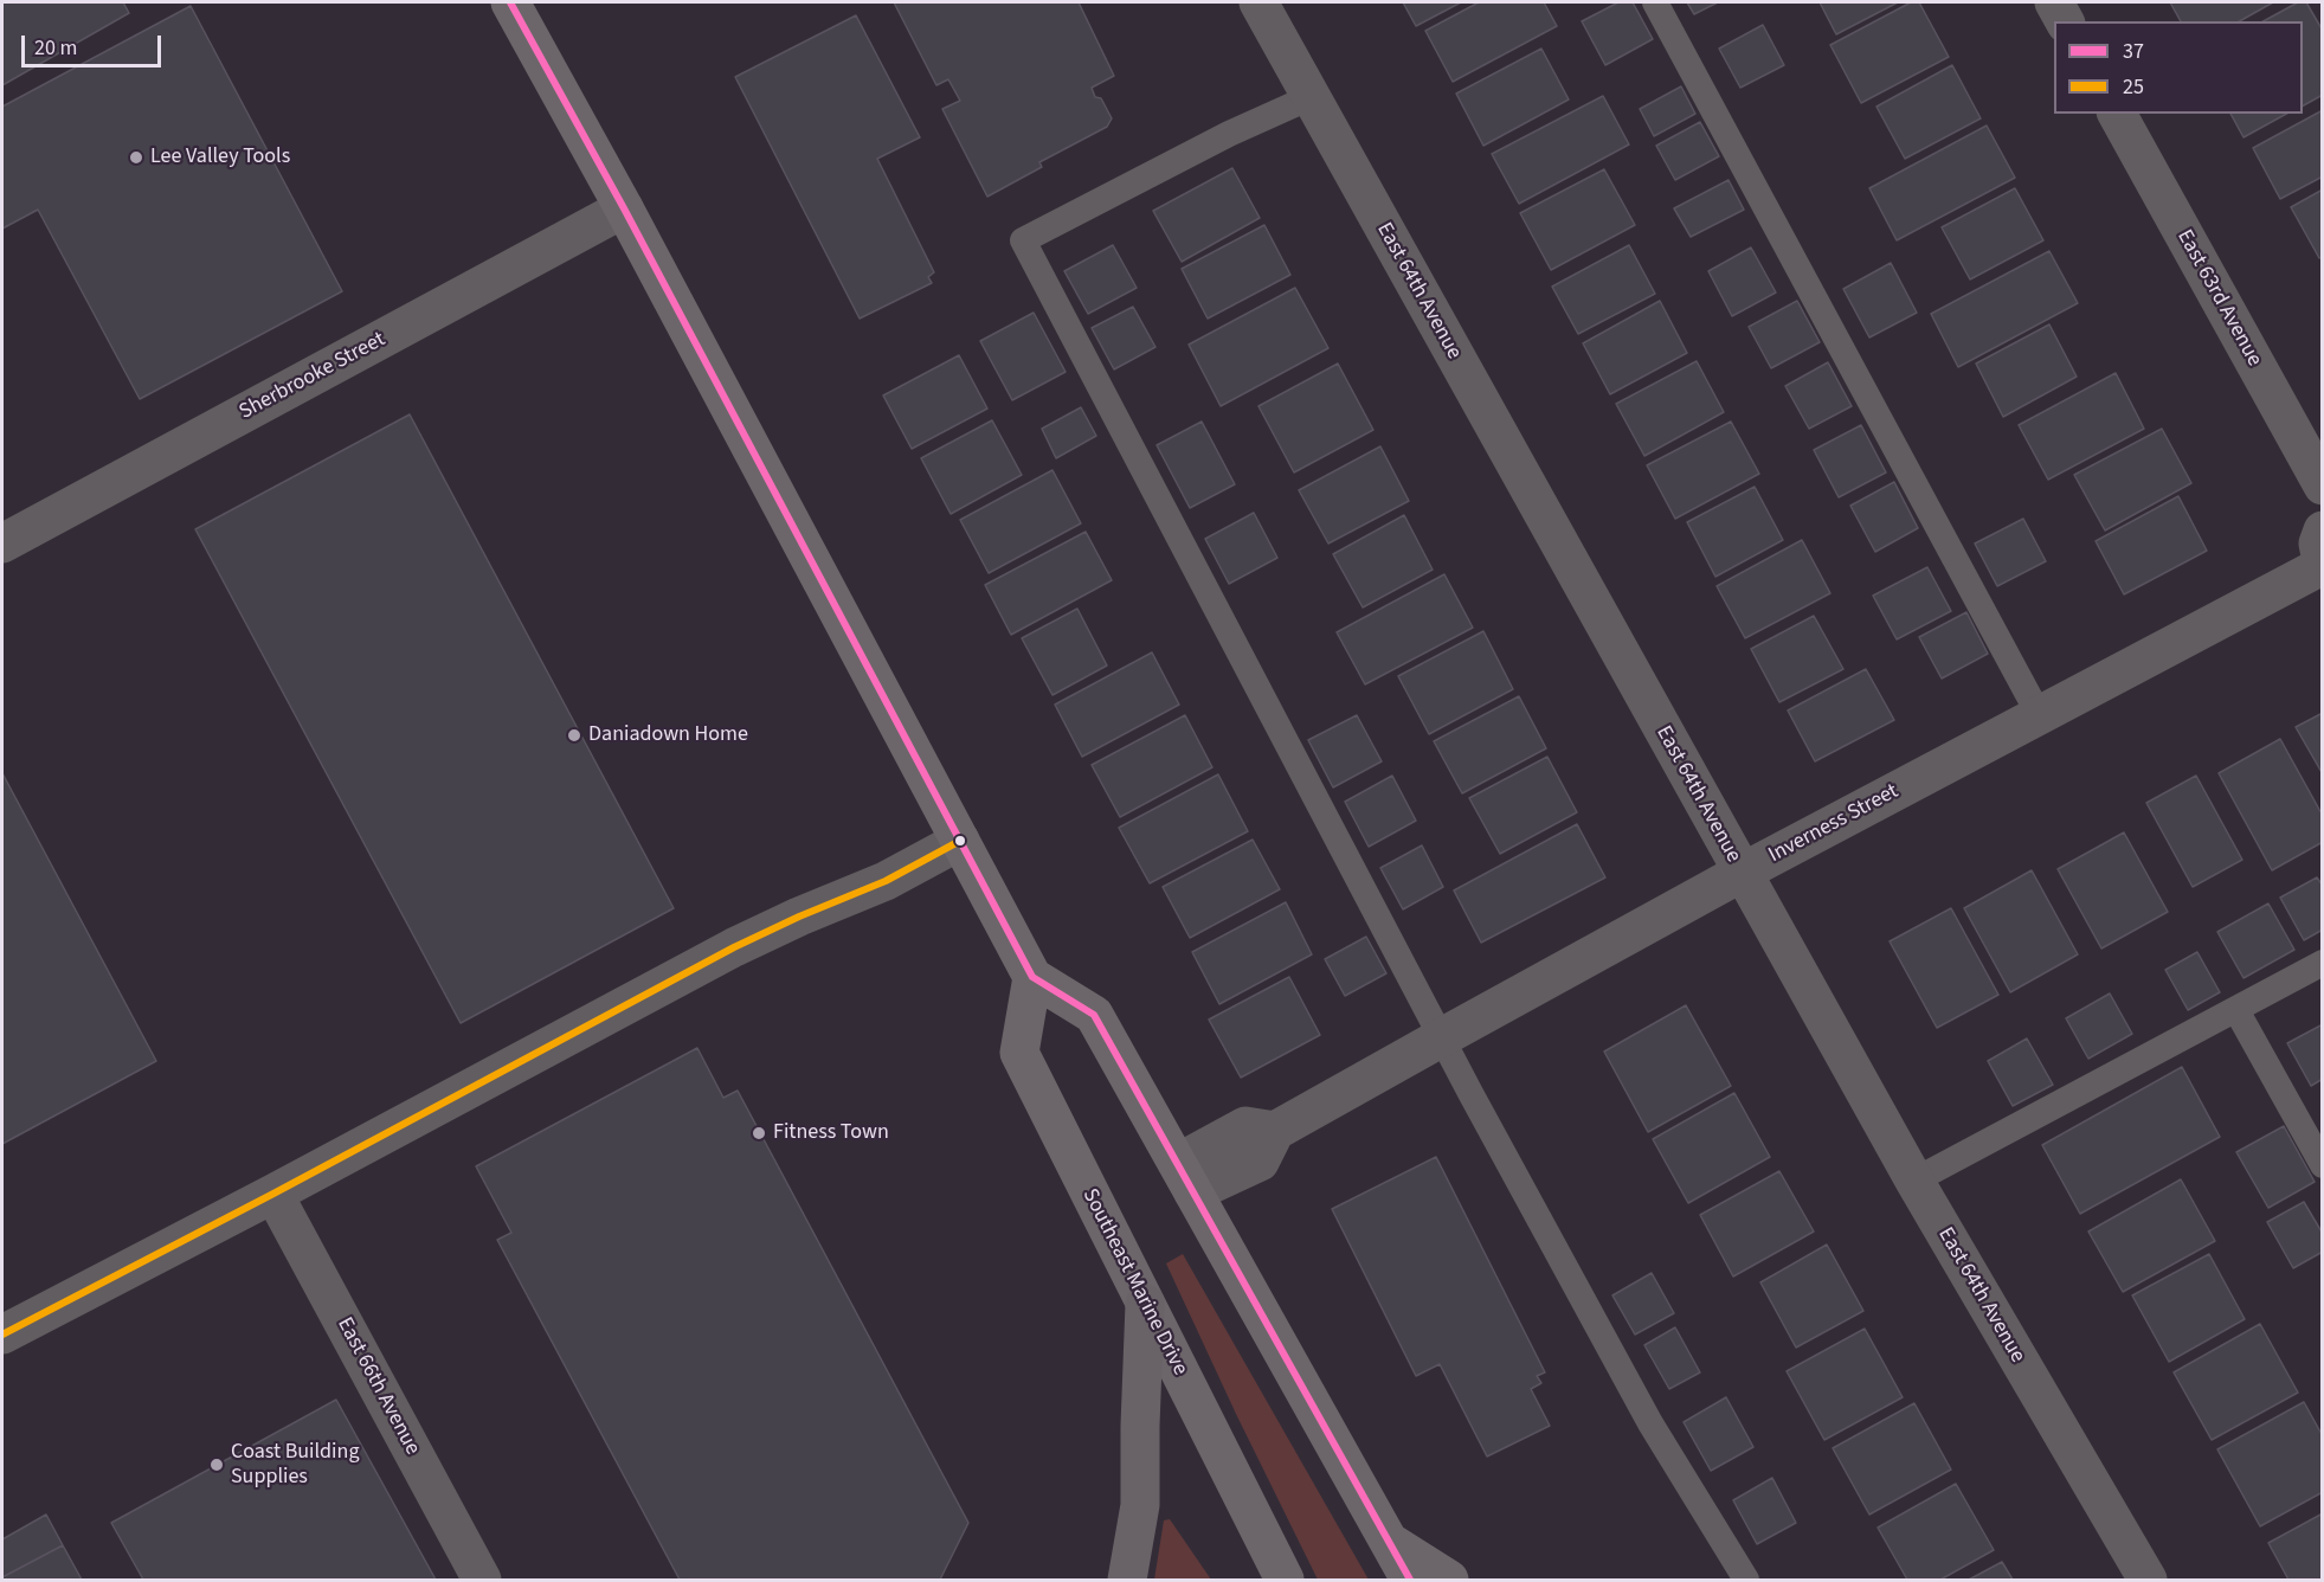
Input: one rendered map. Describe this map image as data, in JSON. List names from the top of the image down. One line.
{"streets":{"main road":["Southeast Marine Drive"],"street":["East 64th Avenue","East 63rd Avenue","Sherbrooke Street","Inverness Street","East 66th Avenue"]},"crossings":[["East 64th Avenue","Inverness Street"]],"places":["Lee Valley Tools","Daniadown Home","Fitness Town","Coast Building Supplies"],"lines":["transit line 37","transit line 25"],"legend":["37","25"],"scale_bar":"20 m"}
